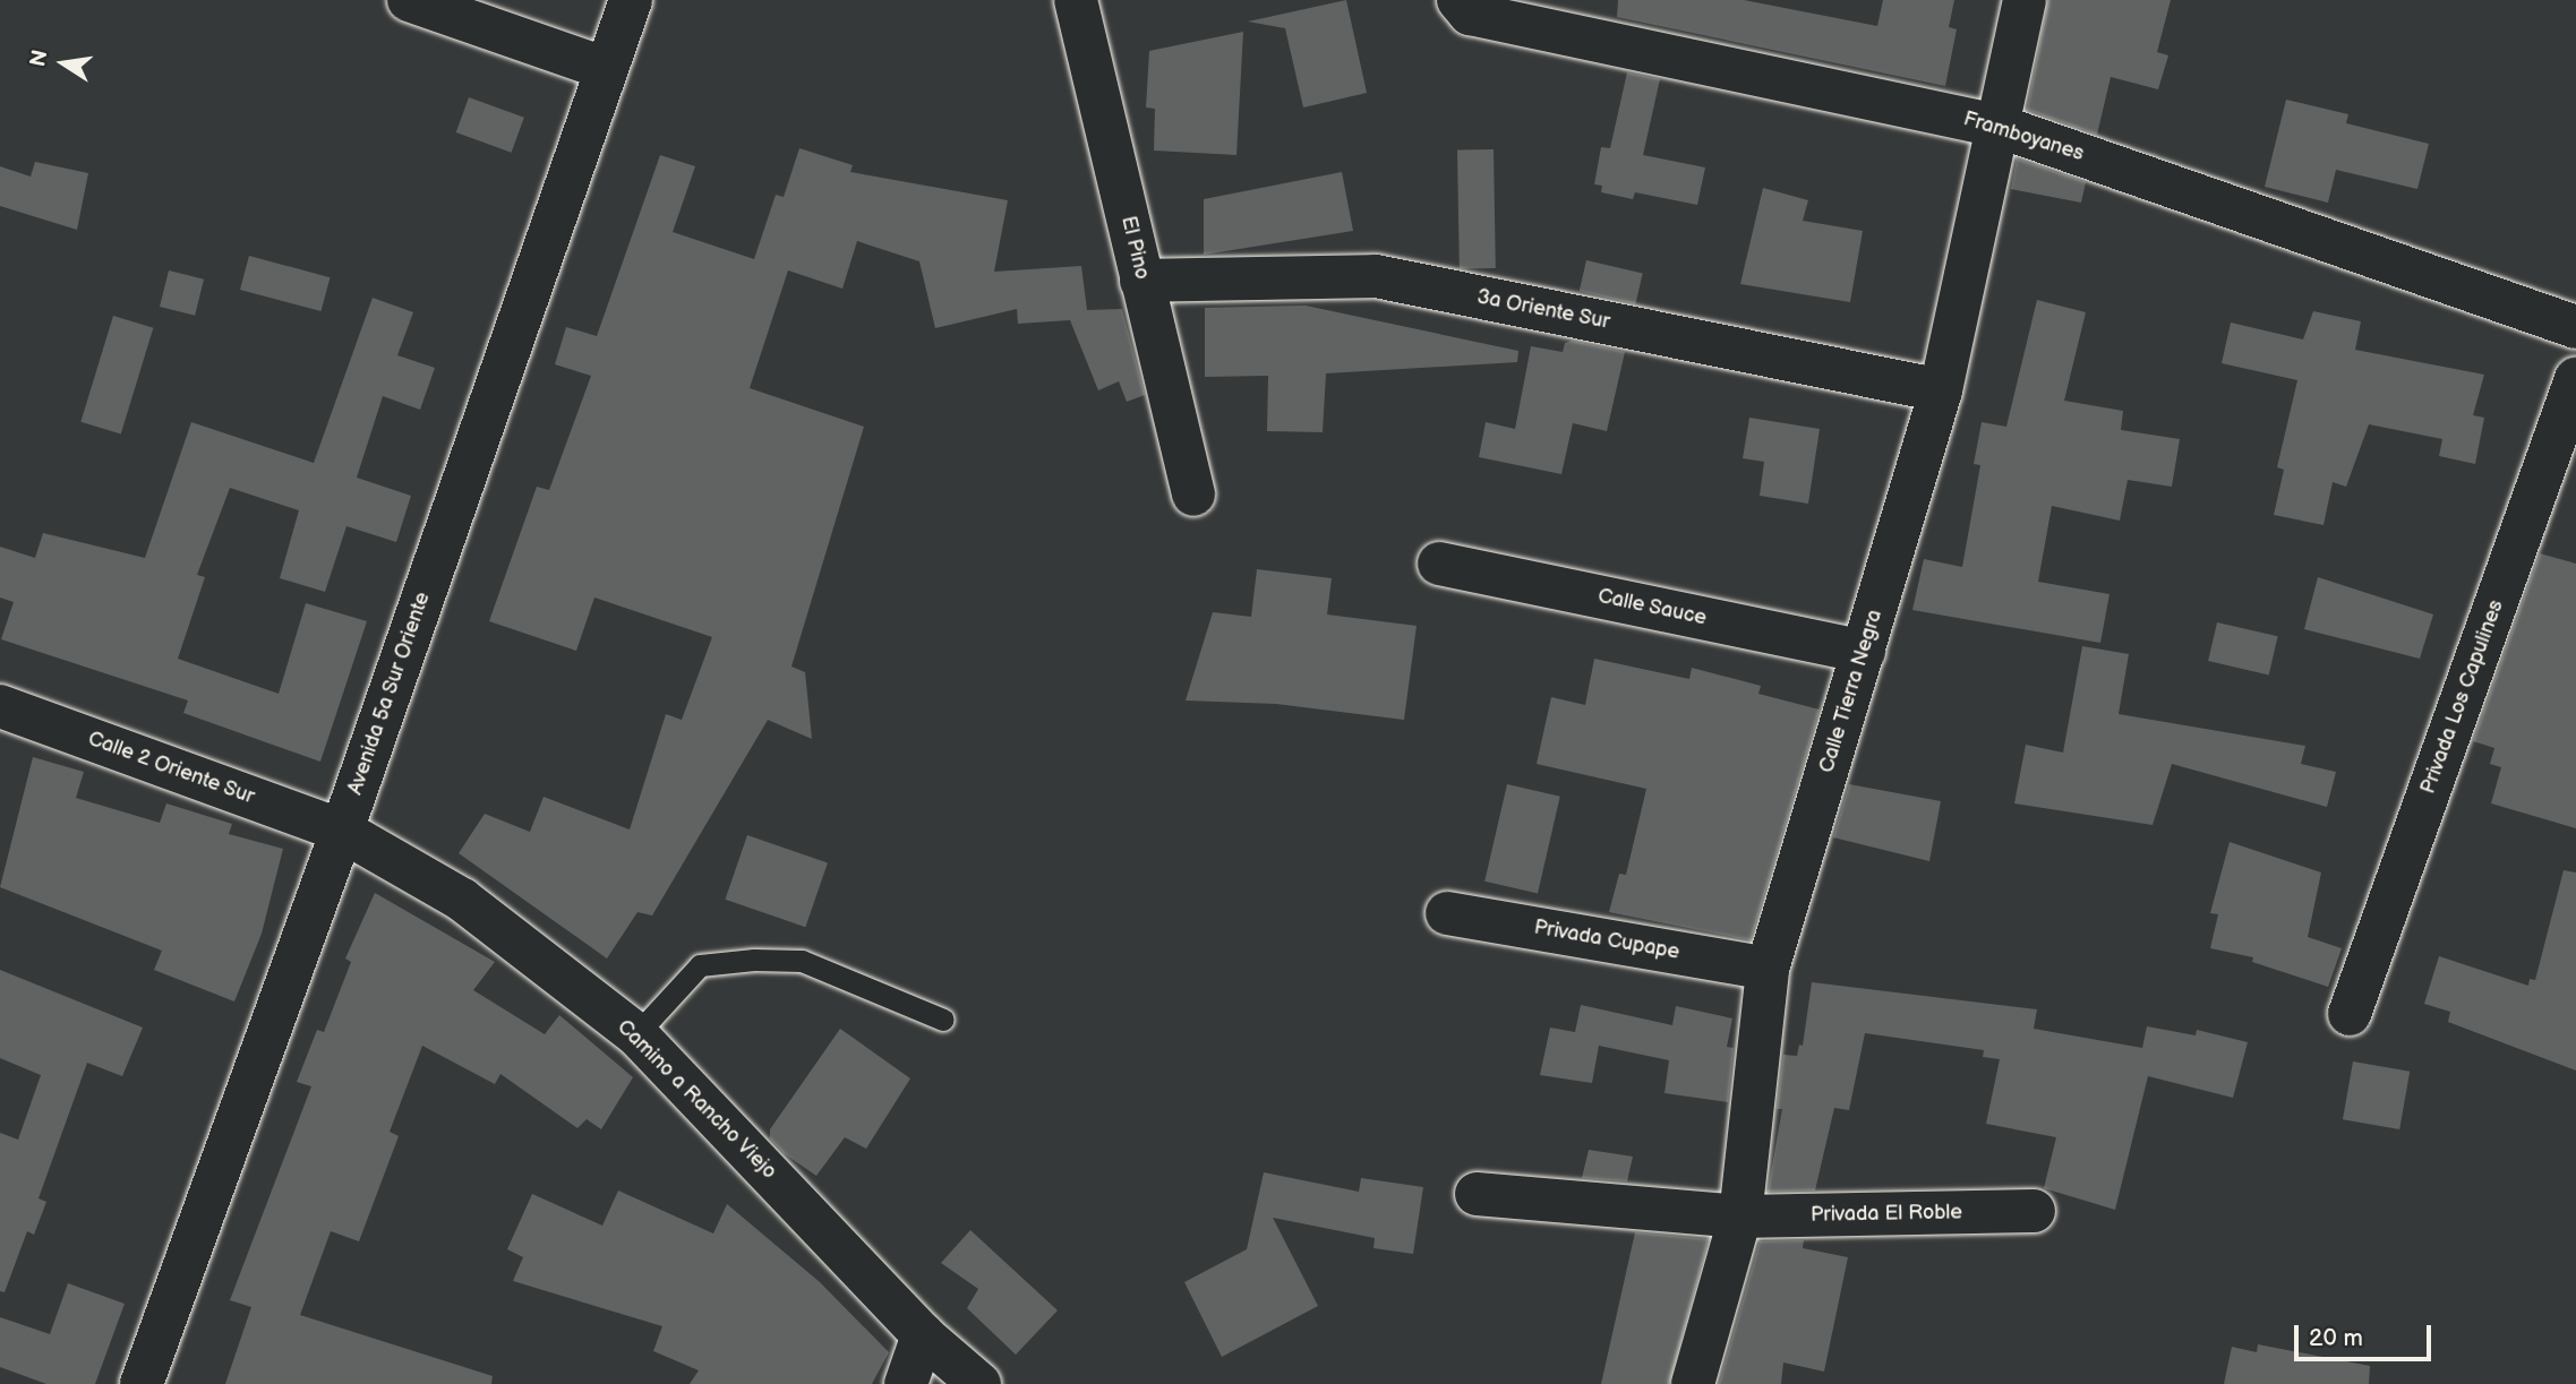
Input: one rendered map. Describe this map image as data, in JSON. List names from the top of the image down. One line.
{"streets":{"street":["Framboyanes","El Pino","3a Oriente Sur","Calle Sauce","Calle Tierra Negra","Avenida 5a Sur Oriente","Privada Los Capulines","Calle 2 Oriente Sur","Privada Cupape","Camino a Rancho Viejo","Privada El Roble"]},"crossings":[["Framboyanes","Calle Tierra Negra"],["El Pino","3a Oriente Sur"],["3a Oriente Sur","Calle Tierra Negra"],["Calle Sauce","Calle Tierra Negra"],["Calle Tierra Negra","Privada Cupape"],["Calle Tierra Negra","Privada El Roble"],["Avenida 5a Sur Oriente","Calle 2 Oriente Sur"],["Avenida 5a Sur Oriente","Camino a Rancho Viejo"],["Calle 2 Oriente Sur","Camino a Rancho Viejo"]],"scale_bar":"20 m","north":"left"}
